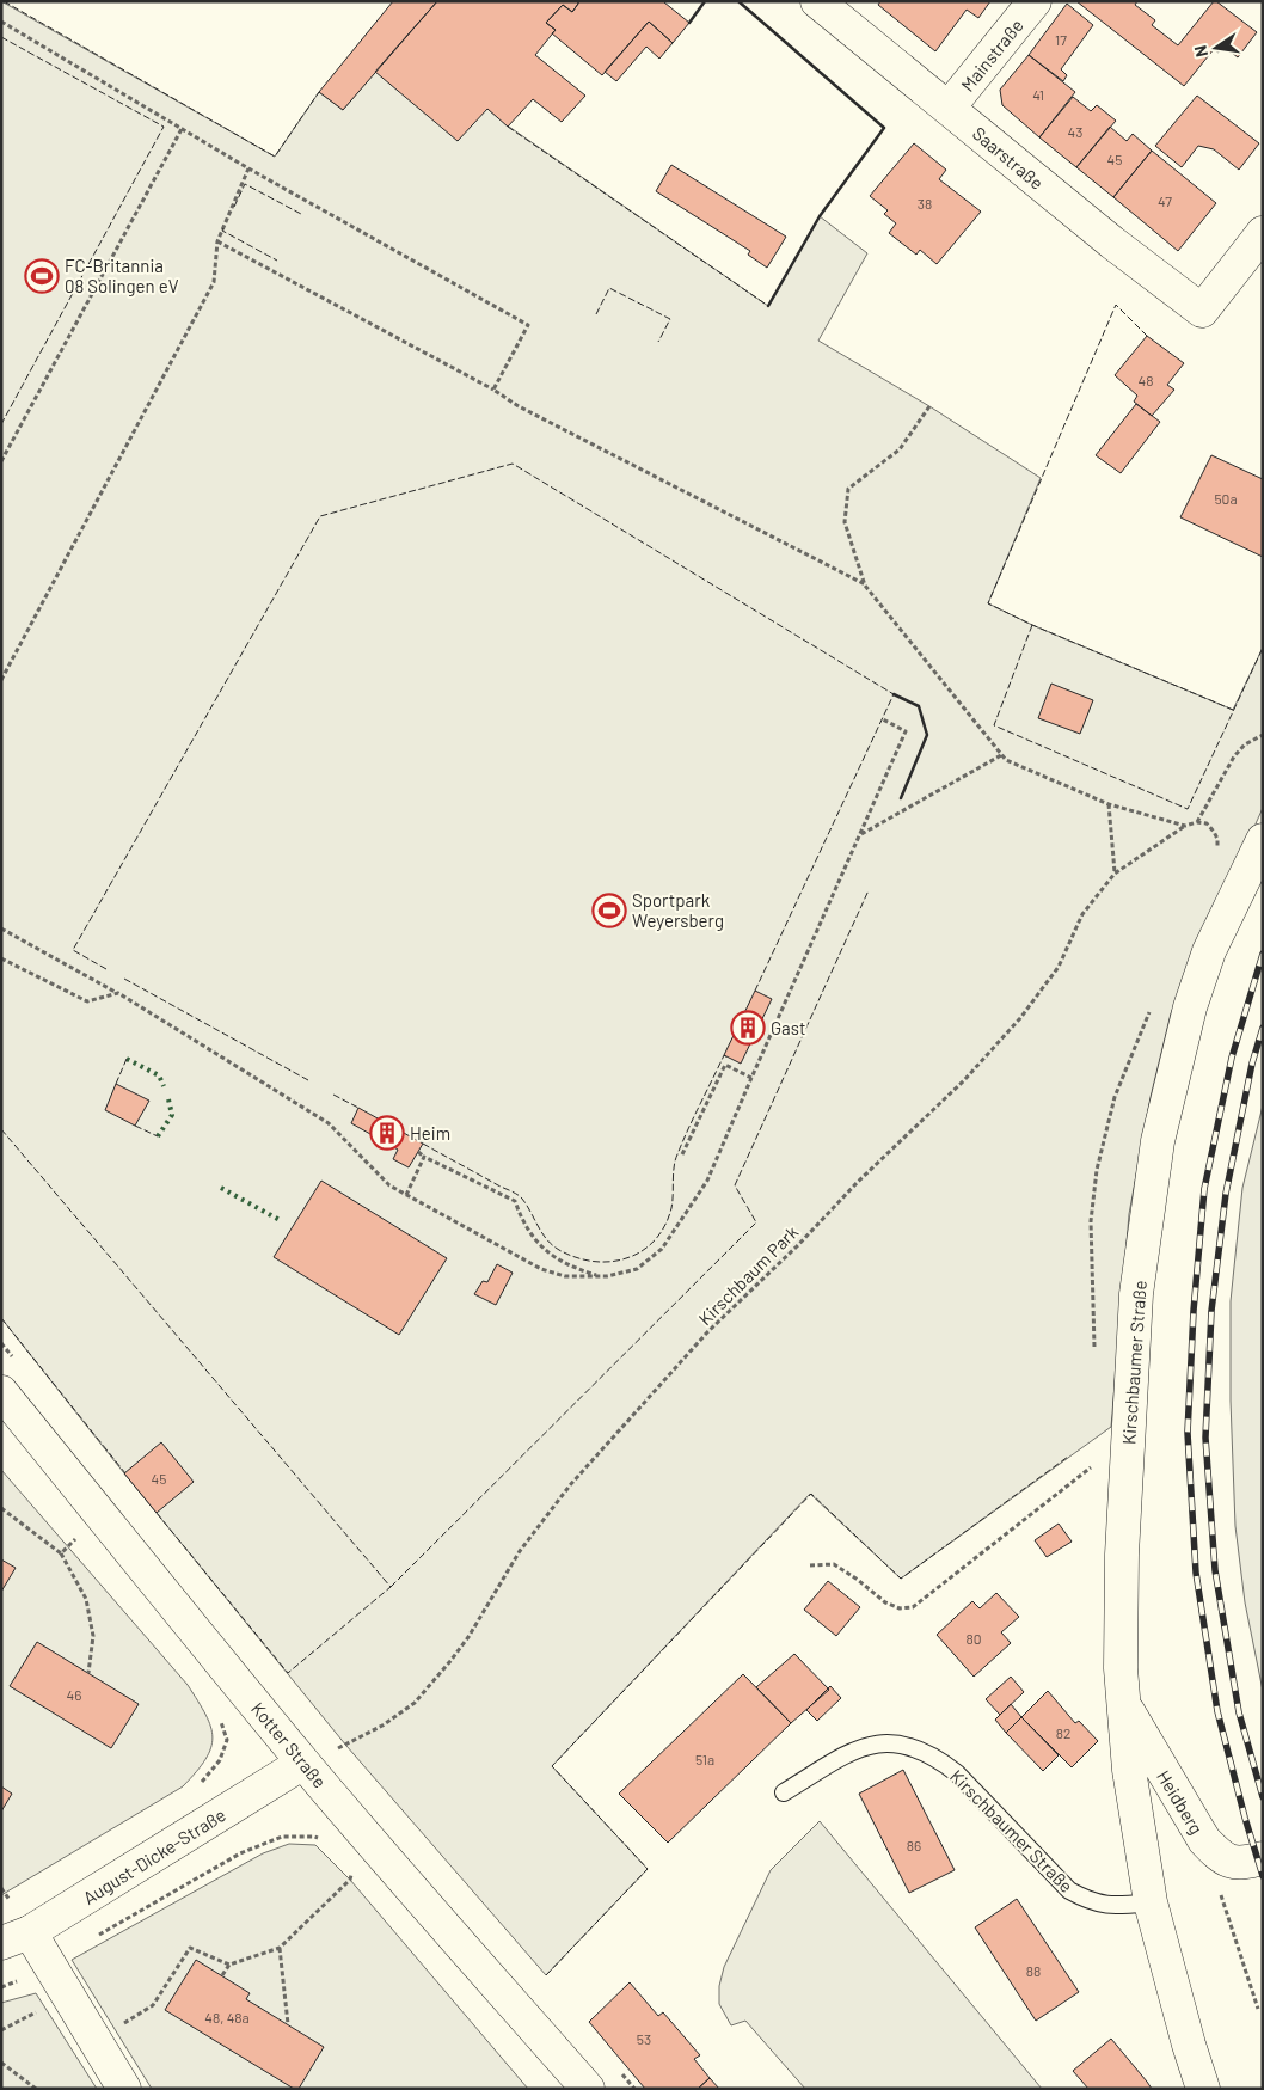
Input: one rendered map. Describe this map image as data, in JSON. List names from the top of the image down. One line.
{"streets":{"street":["Mainstraße","Saarstraße","Kirschbaumer Straße","Kotter Straße","Heidberg","August-Dicke-Straße"],"path":["Kirschbaum Park"]},"crossings":[["Mainstraße","Saarstraße"],["Kirschbaumer Straße","Heidberg"],["Kotter Straße","August-Dicke-Straße"]],"places":{"sports":["FC-Britannia 08 Solingen eV","Sportpark Weyersberg"],"building":["Gast","Heim"]},"house_numbers":["17","41","43","45","47","38","48","50a","45","80","46","82","51a","86","88","48, 48a","53"],"north":"left"}
